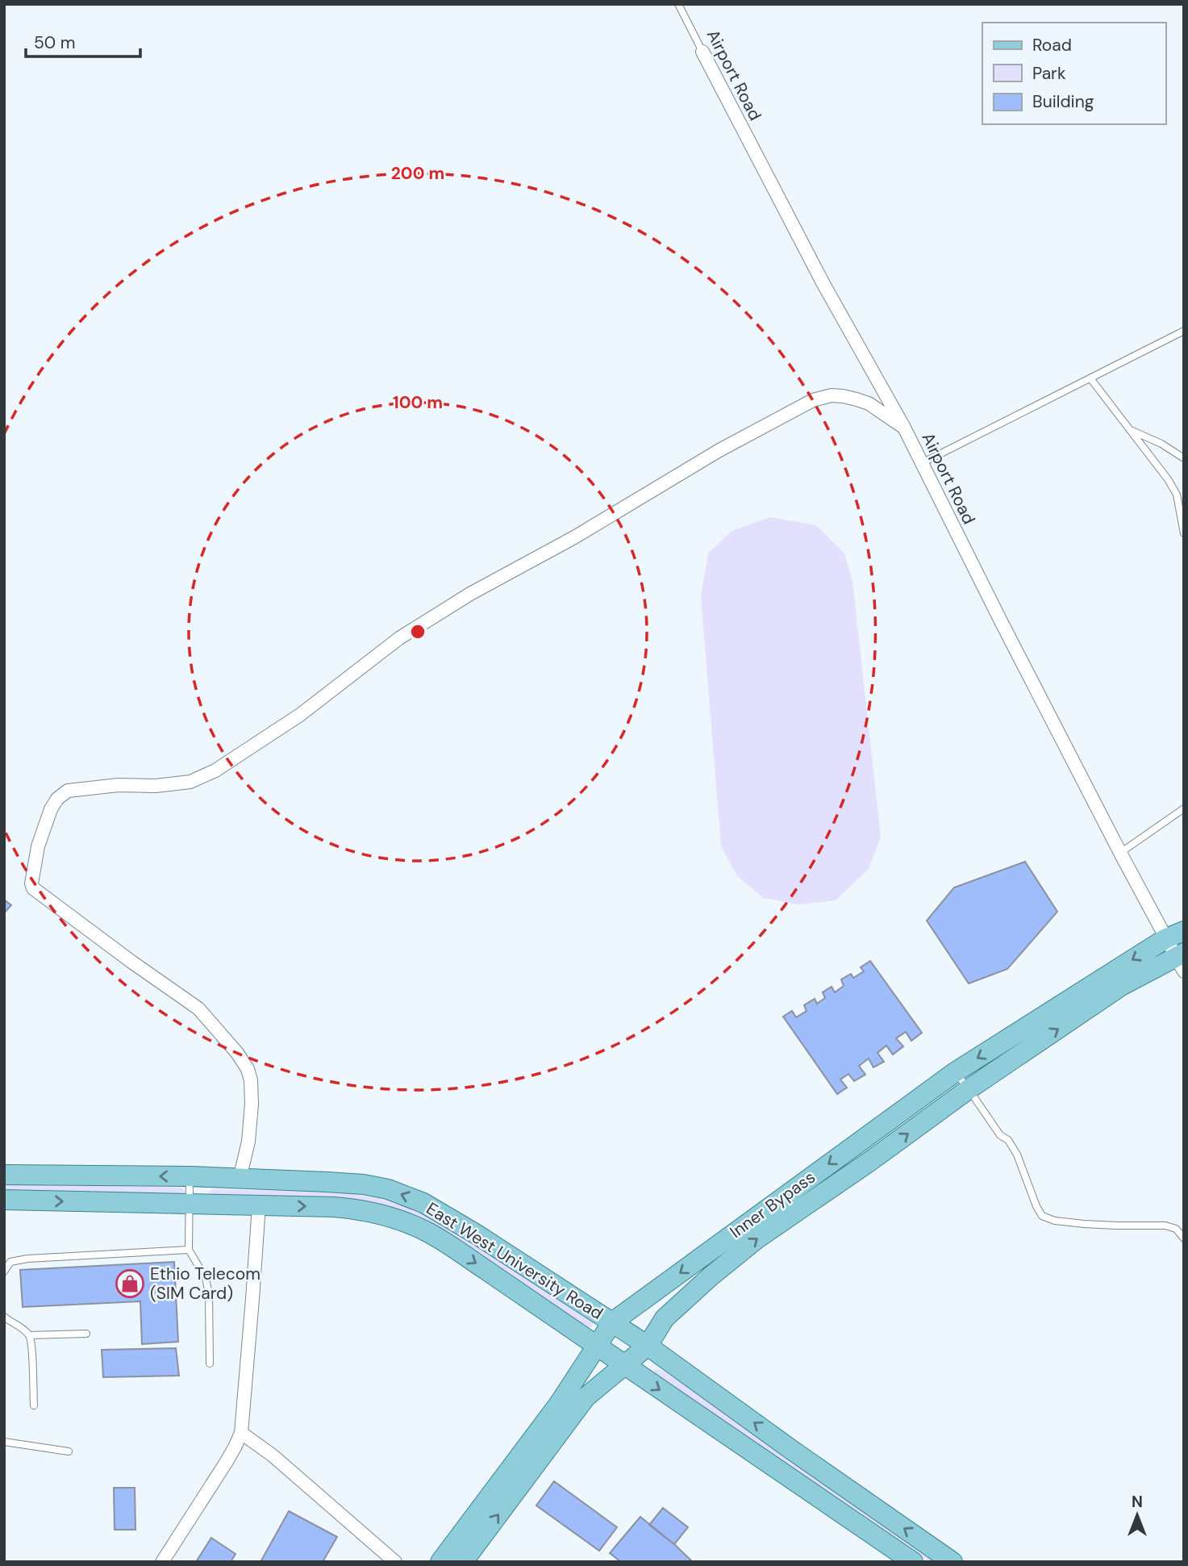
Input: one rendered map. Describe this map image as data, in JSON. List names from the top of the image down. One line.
{"streets":{"main road":["Inner Bypass","East West University Road"],"street":["Airport Road"]},"crossings":[["Airport Road","Inner Bypass"],["Inner Bypass","East West University Road"]],"places":{"shop":["Ethio Telecom (SIM Card)"]},"legend":["Road","Park","Building"],"scale_bar":"50 m","north":"top","rings":["200 m","100 m"]}
